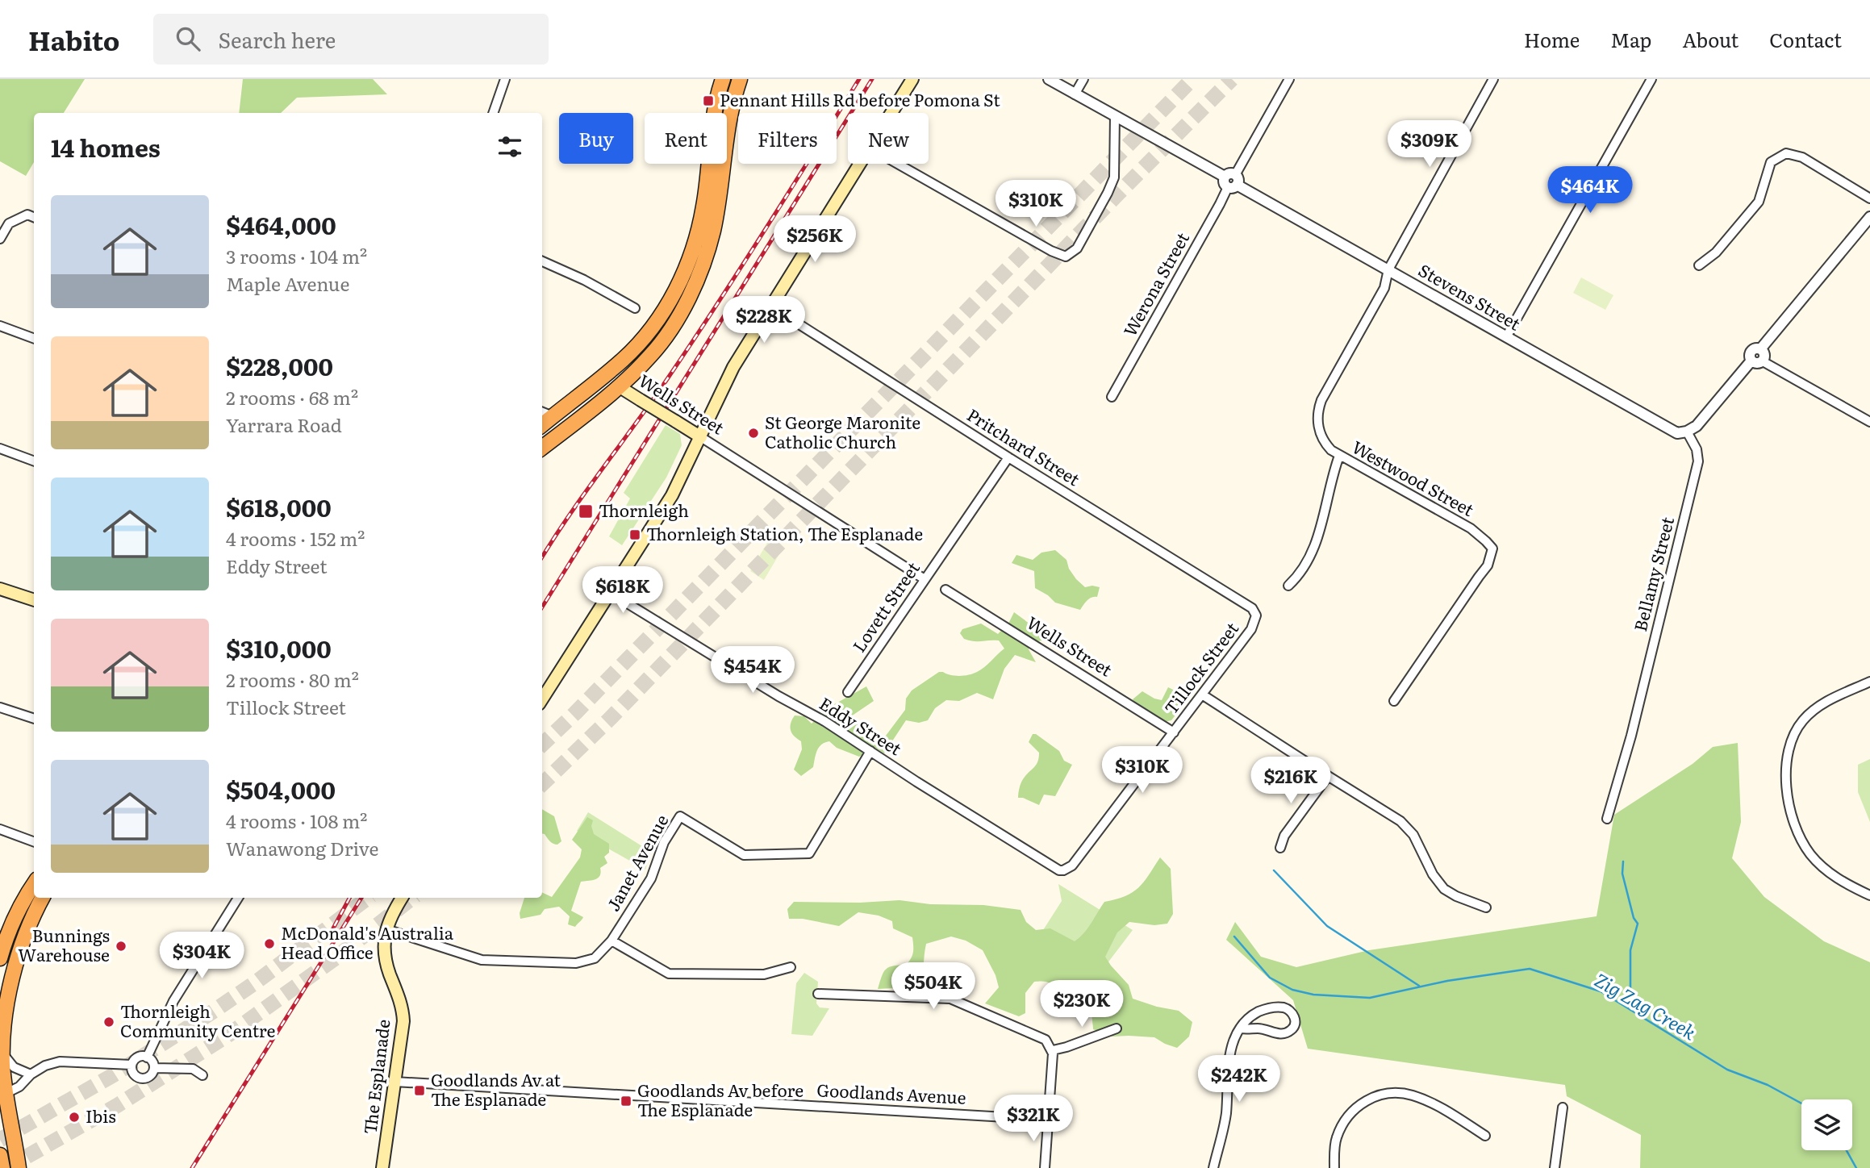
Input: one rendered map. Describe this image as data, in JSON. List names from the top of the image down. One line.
{"streets":{"main road":["Wells Street","The Esplanade"],"street":["Werona Street","Stevens Street","Pritchard Street","Westwood Street","Bellamy Street","Lovett Street","Tillock Street","Eddy Street","Janet Avenue","Goodlands Avenue"]},"crossings":[["Werona Street","Stevens Street"],["Stevens Street","Westwood Street"],["Stevens Street","Bellamy Street"],["Wells Street","Lovett Street"],["Wells Street","Tillock Street"],["Pritchard Street","Lovett Street"],["Pritchard Street","Tillock Street"],["Tillock Street","Eddy Street"],["Eddy Street","Janet Avenue"],["Janet Avenue","The Esplanade"],["The Esplanade","Goodlands Avenue"]],"water":["Zig Zag Creek"],"places":{"transit":["Pennant Hills Rd before Pomona St","Thornleigh","Thornleigh Station, The Esplanade","Goodlands Av at The Esplanade","Goodlands Av before The Esplanade"],"other":["St George Maronite Catholic Church","McDonald's Australia Head Office","Bunnings Warehouse","Thornleigh Community Centre","Ibis"]},"page":{"header":"Habito","search":"Search here","nav":["Home","Map","About","Contact"],"chip":["Buy","Rent","Filters","New"],"heading":"14 homes","price":["$309K","$464K","$310K","$256K","$228K","$618K","$454K","$310K","$216K","$304K","$504K","$230K","$242K","$321K"],"list":[{"name":"$464,000","note":"3 rooms · 104 m² · Maple Avenue"},{"name":"$228,000","note":"2 rooms · 68 m² · Yarrara Road"},{"name":"$618,000","note":"4 rooms · 152 m² · Eddy Street"},{"name":"$310,000","note":"2 rooms · 80 m² · Tillock Street"},{"name":"$504,000","note":"4 rooms · 108 m² · Wanawong Drive"}]}}
